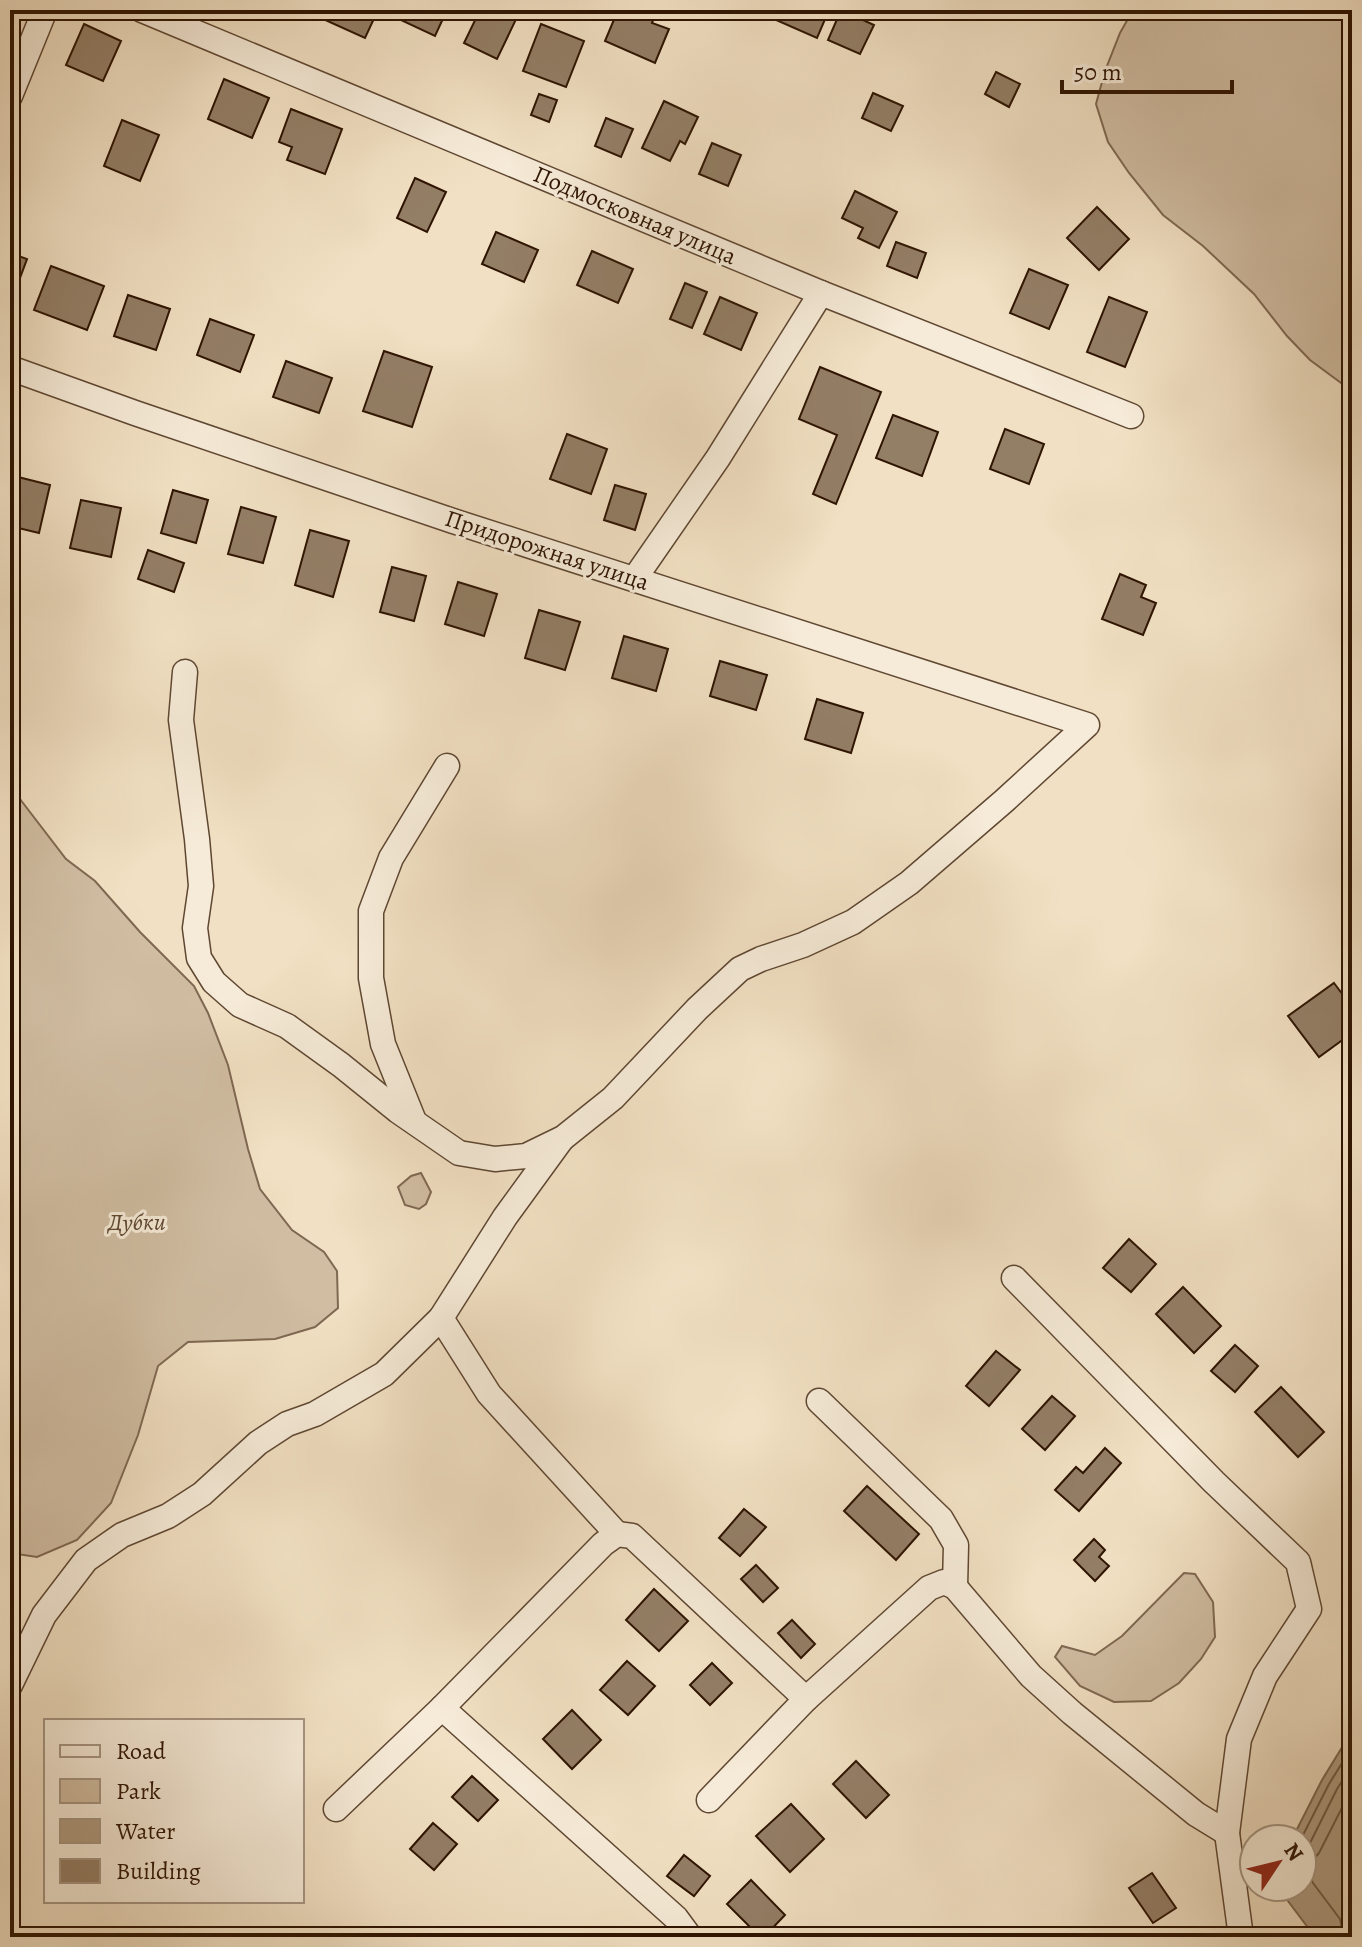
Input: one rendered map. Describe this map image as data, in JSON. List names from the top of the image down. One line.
{"streets":{"street":["Подмосковная улица","Придорожная улица"]},"parks":["Дубки"],"legend":["Road","Park","Water","Building"],"scale_bar":"50 m","north":"top right"}
